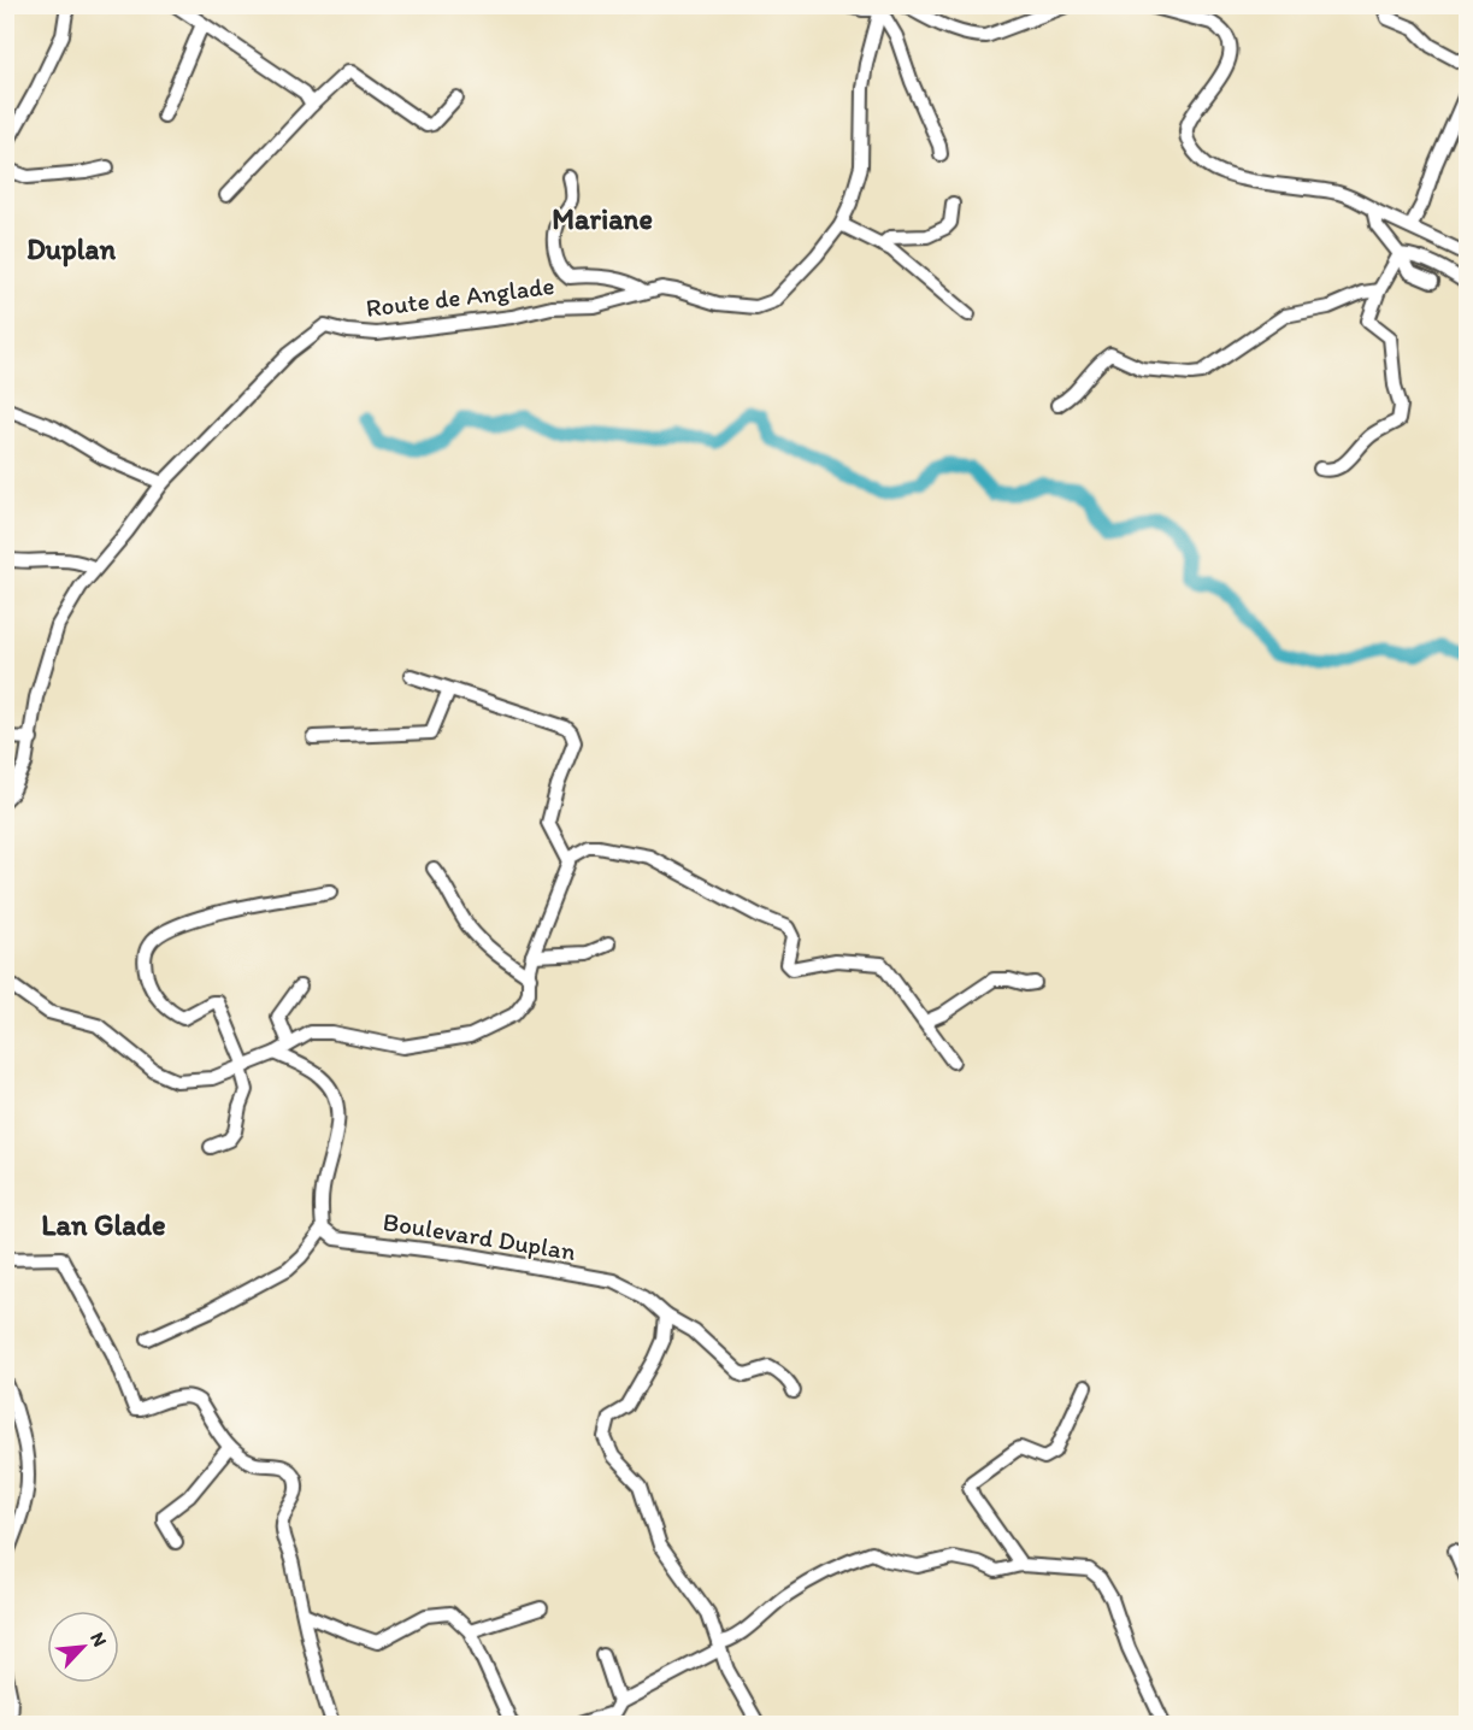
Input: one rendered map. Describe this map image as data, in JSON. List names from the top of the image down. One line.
{"streets":{"street":["Route de Anglade","Boulevard Duplan"]},"districts":["Mariane","Duplan","Lan Glade"],"north":"top right"}
